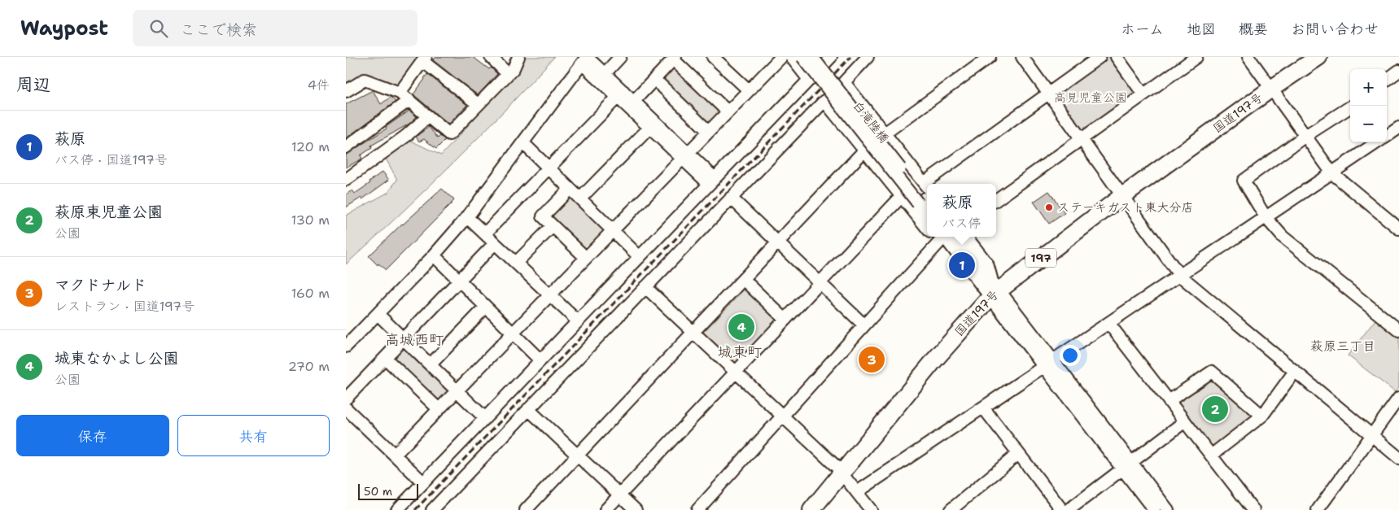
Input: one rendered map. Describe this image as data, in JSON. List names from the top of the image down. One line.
{"streets":{"highway":["国道197号","197"],"street":["白滝陸橋"]},"districts":["高城西町","萩原三丁目","城東町"],"parks":["高見児童公園"],"places":["ステーキガスト東大分店"],"scale_bar":"50 m","page":{"header":"Waypost","search":"ここで検索","nav":["ホーム","地図","概要","お問い合わせ"],"heading":["周辺","4件"],"map_buttons":["+","−"],"list":[{"mark":"1","name":"萩原","note":"バス停 · 国道197号","value":"120 m"},{"mark":"2","name":"萩原東児童公園","note":"公園","value":"130 m"},{"mark":"3","name":"マクドナルド","note":"レストラン · 国道197号","value":"160 m"},{"mark":"4","name":"城東なかよし公園","note":"公園","value":"270 m"}],"popup":["萩原","バス停"],"pins":["1","4","3","2"],"buttons":["保存","共有"],"scale":"50 m"}}
